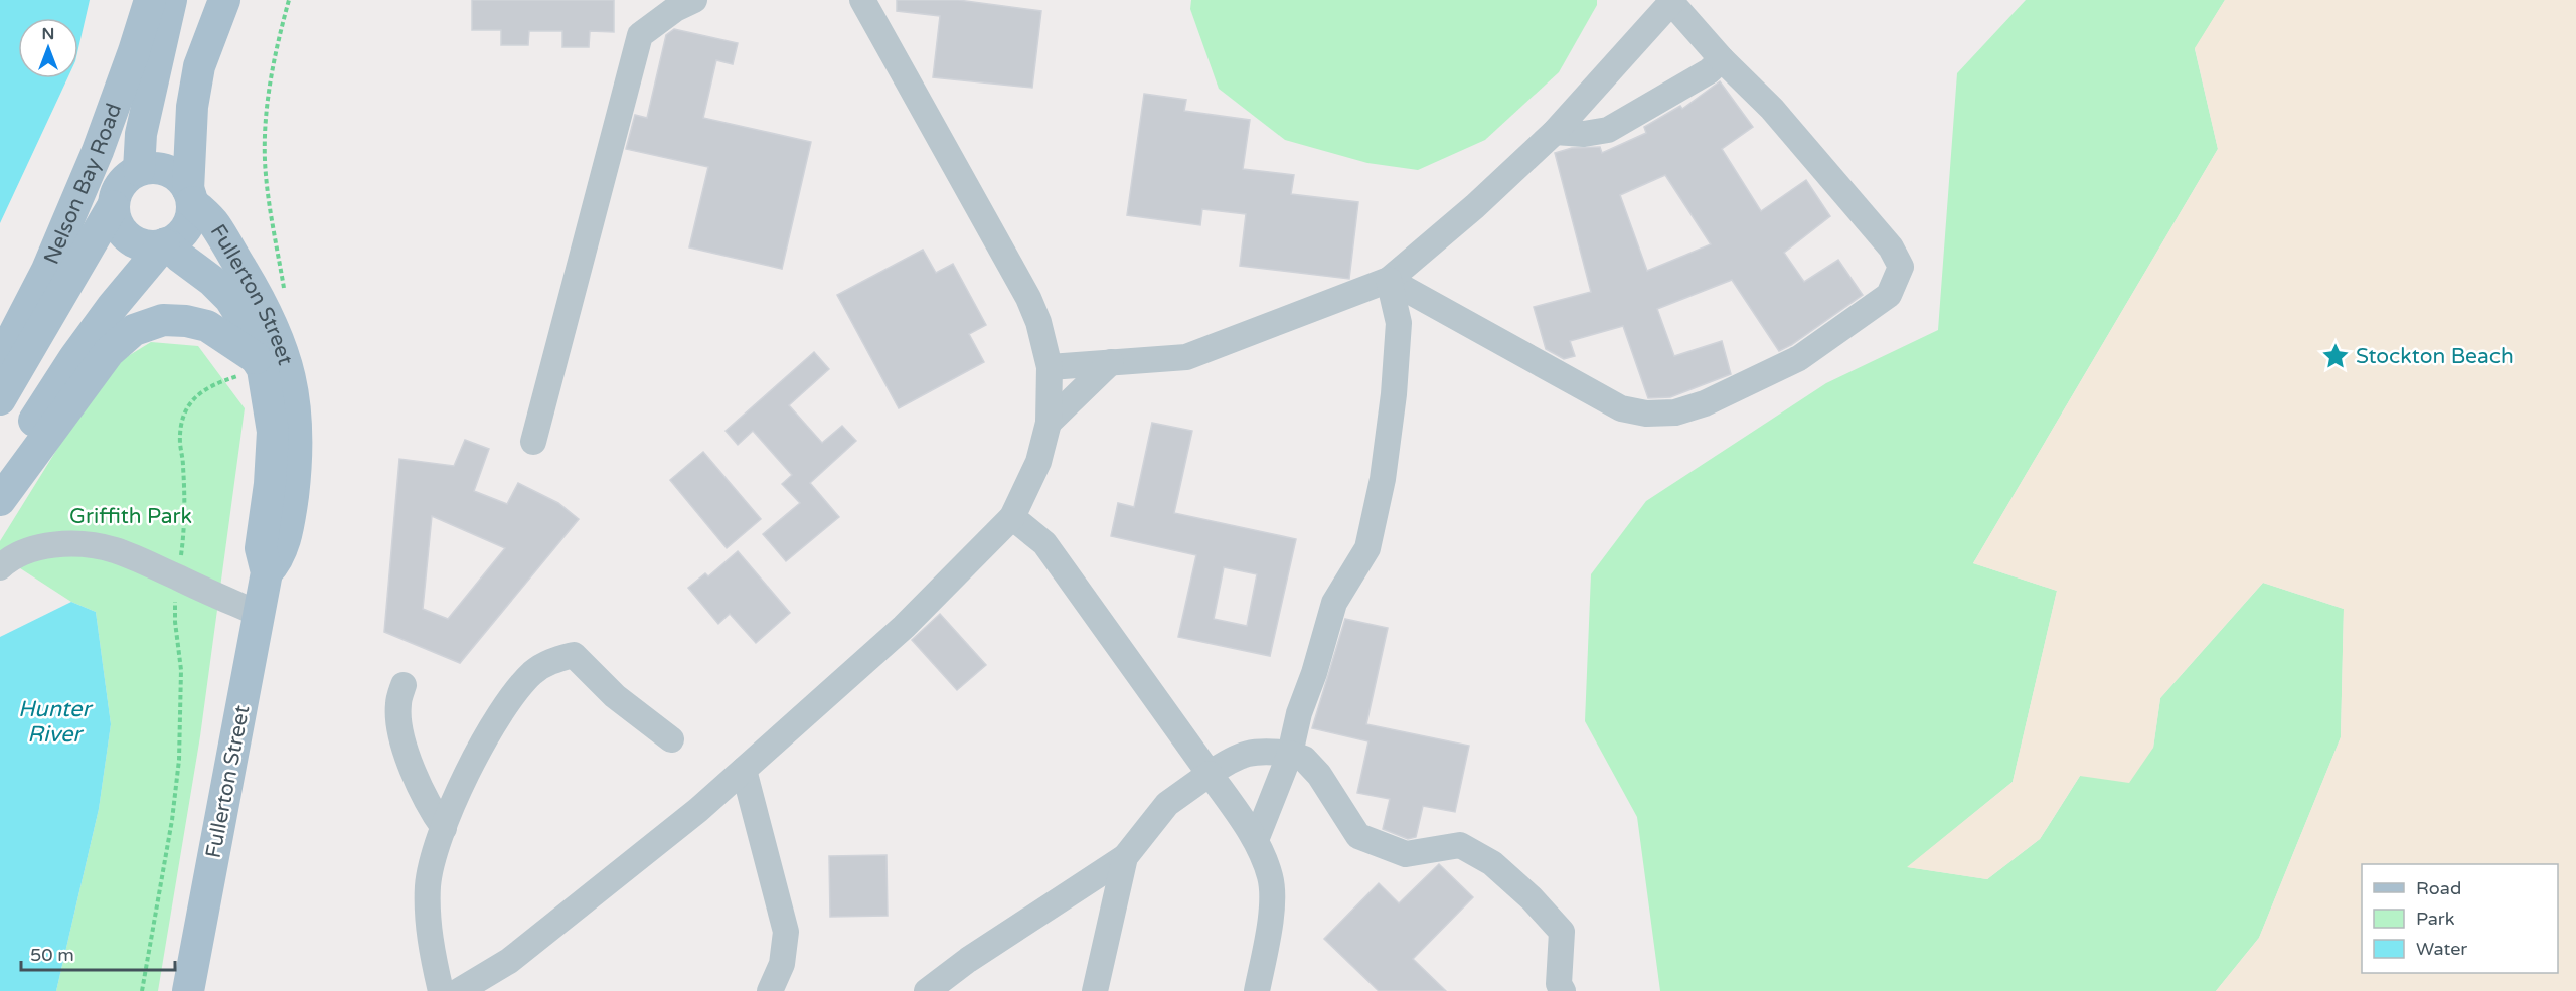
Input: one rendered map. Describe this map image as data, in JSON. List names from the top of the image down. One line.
{"streets":{"main road":["Nelson Bay Road","Fullerton Street"]},"water":["Hunter River"],"parks":["Griffith Park"],"places":{"place":["Stockton Beach"]},"legend":["Road","Park","Water"],"scale_bar":"50 m","north":"top"}
